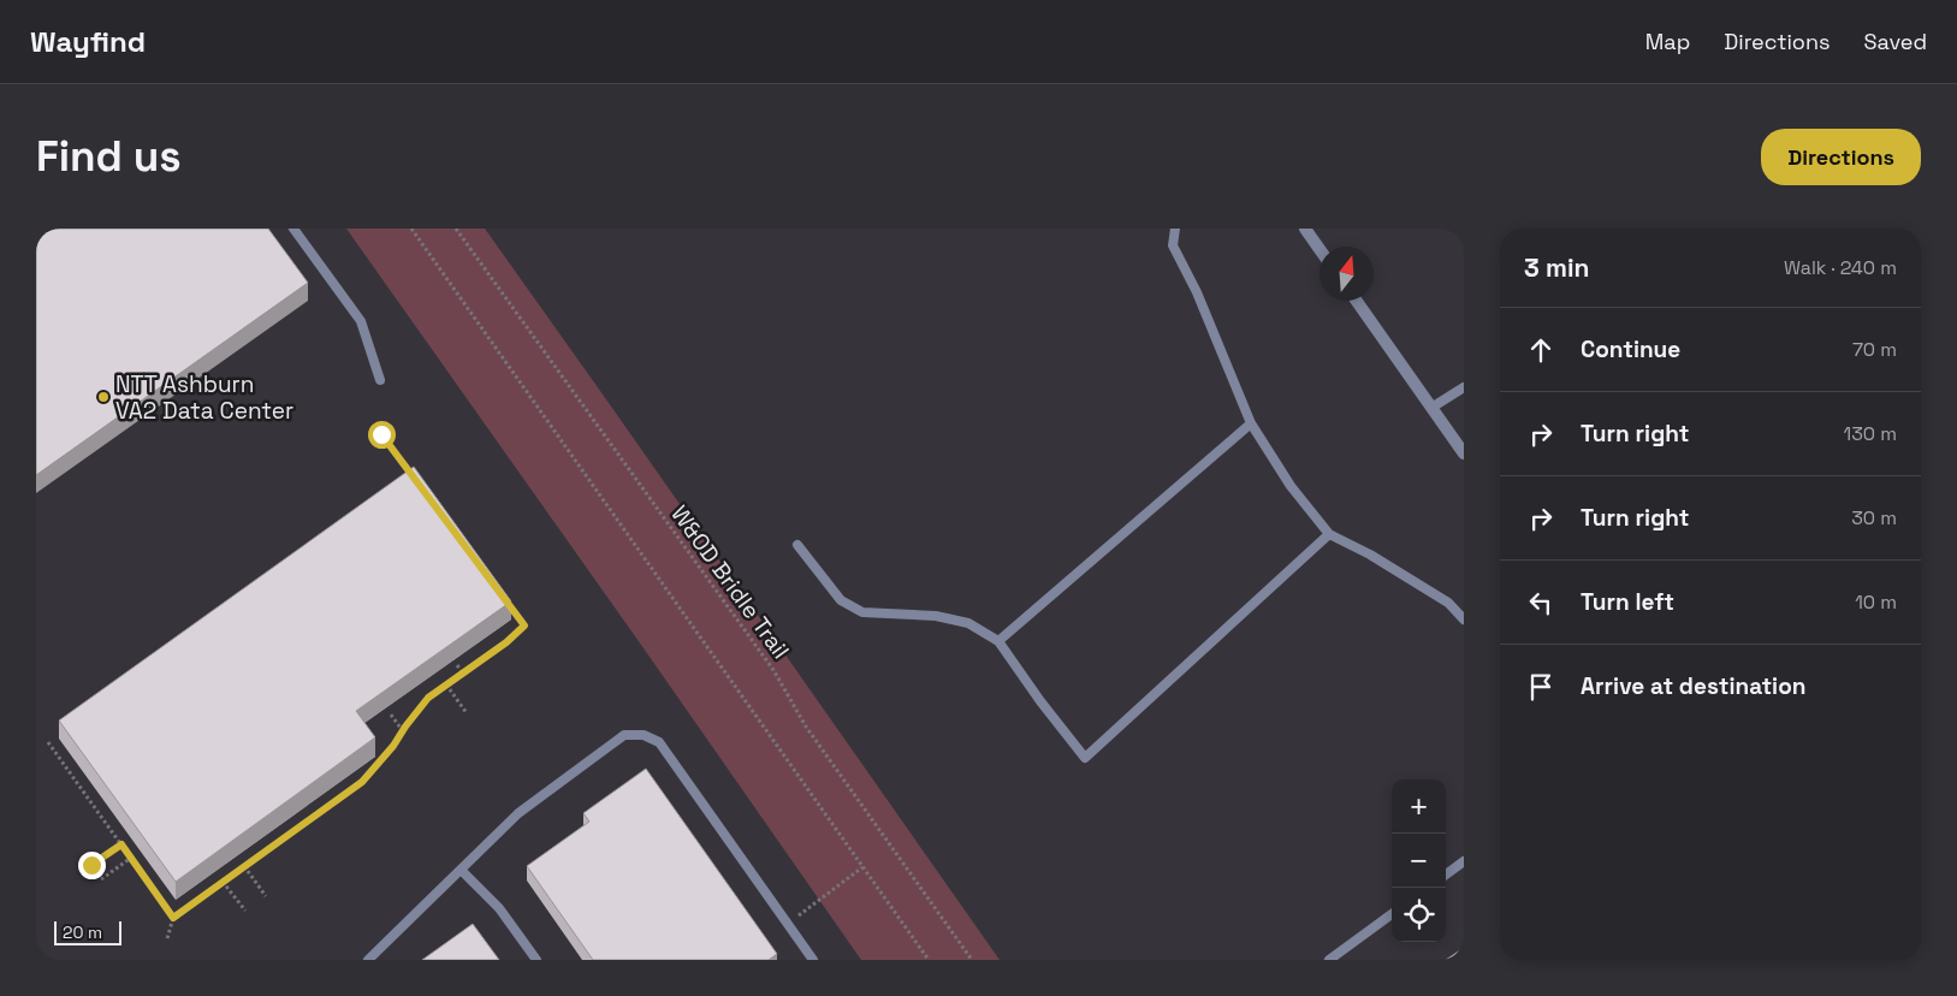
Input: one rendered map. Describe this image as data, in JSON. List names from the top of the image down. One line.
{"streets":{"path":["W&OD Bridle Trail"]},"places":["NTT Ashburn VA2 Data Center"],"scale_bar":"20 m","north":"top","page":{"header":"Wayfind","nav":["Map","Directions","Saved"],"buttons":"Directions","title":"Find us","heading":["3 min","Walk · 240 m"],"list":[["Continue","70 m"],["Turn right","130 m"],["Turn right","30 m"],["Turn left","10 m"],"Arrive at destination"],"map_buttons":["+","−"],"scale":"20 m"}}
